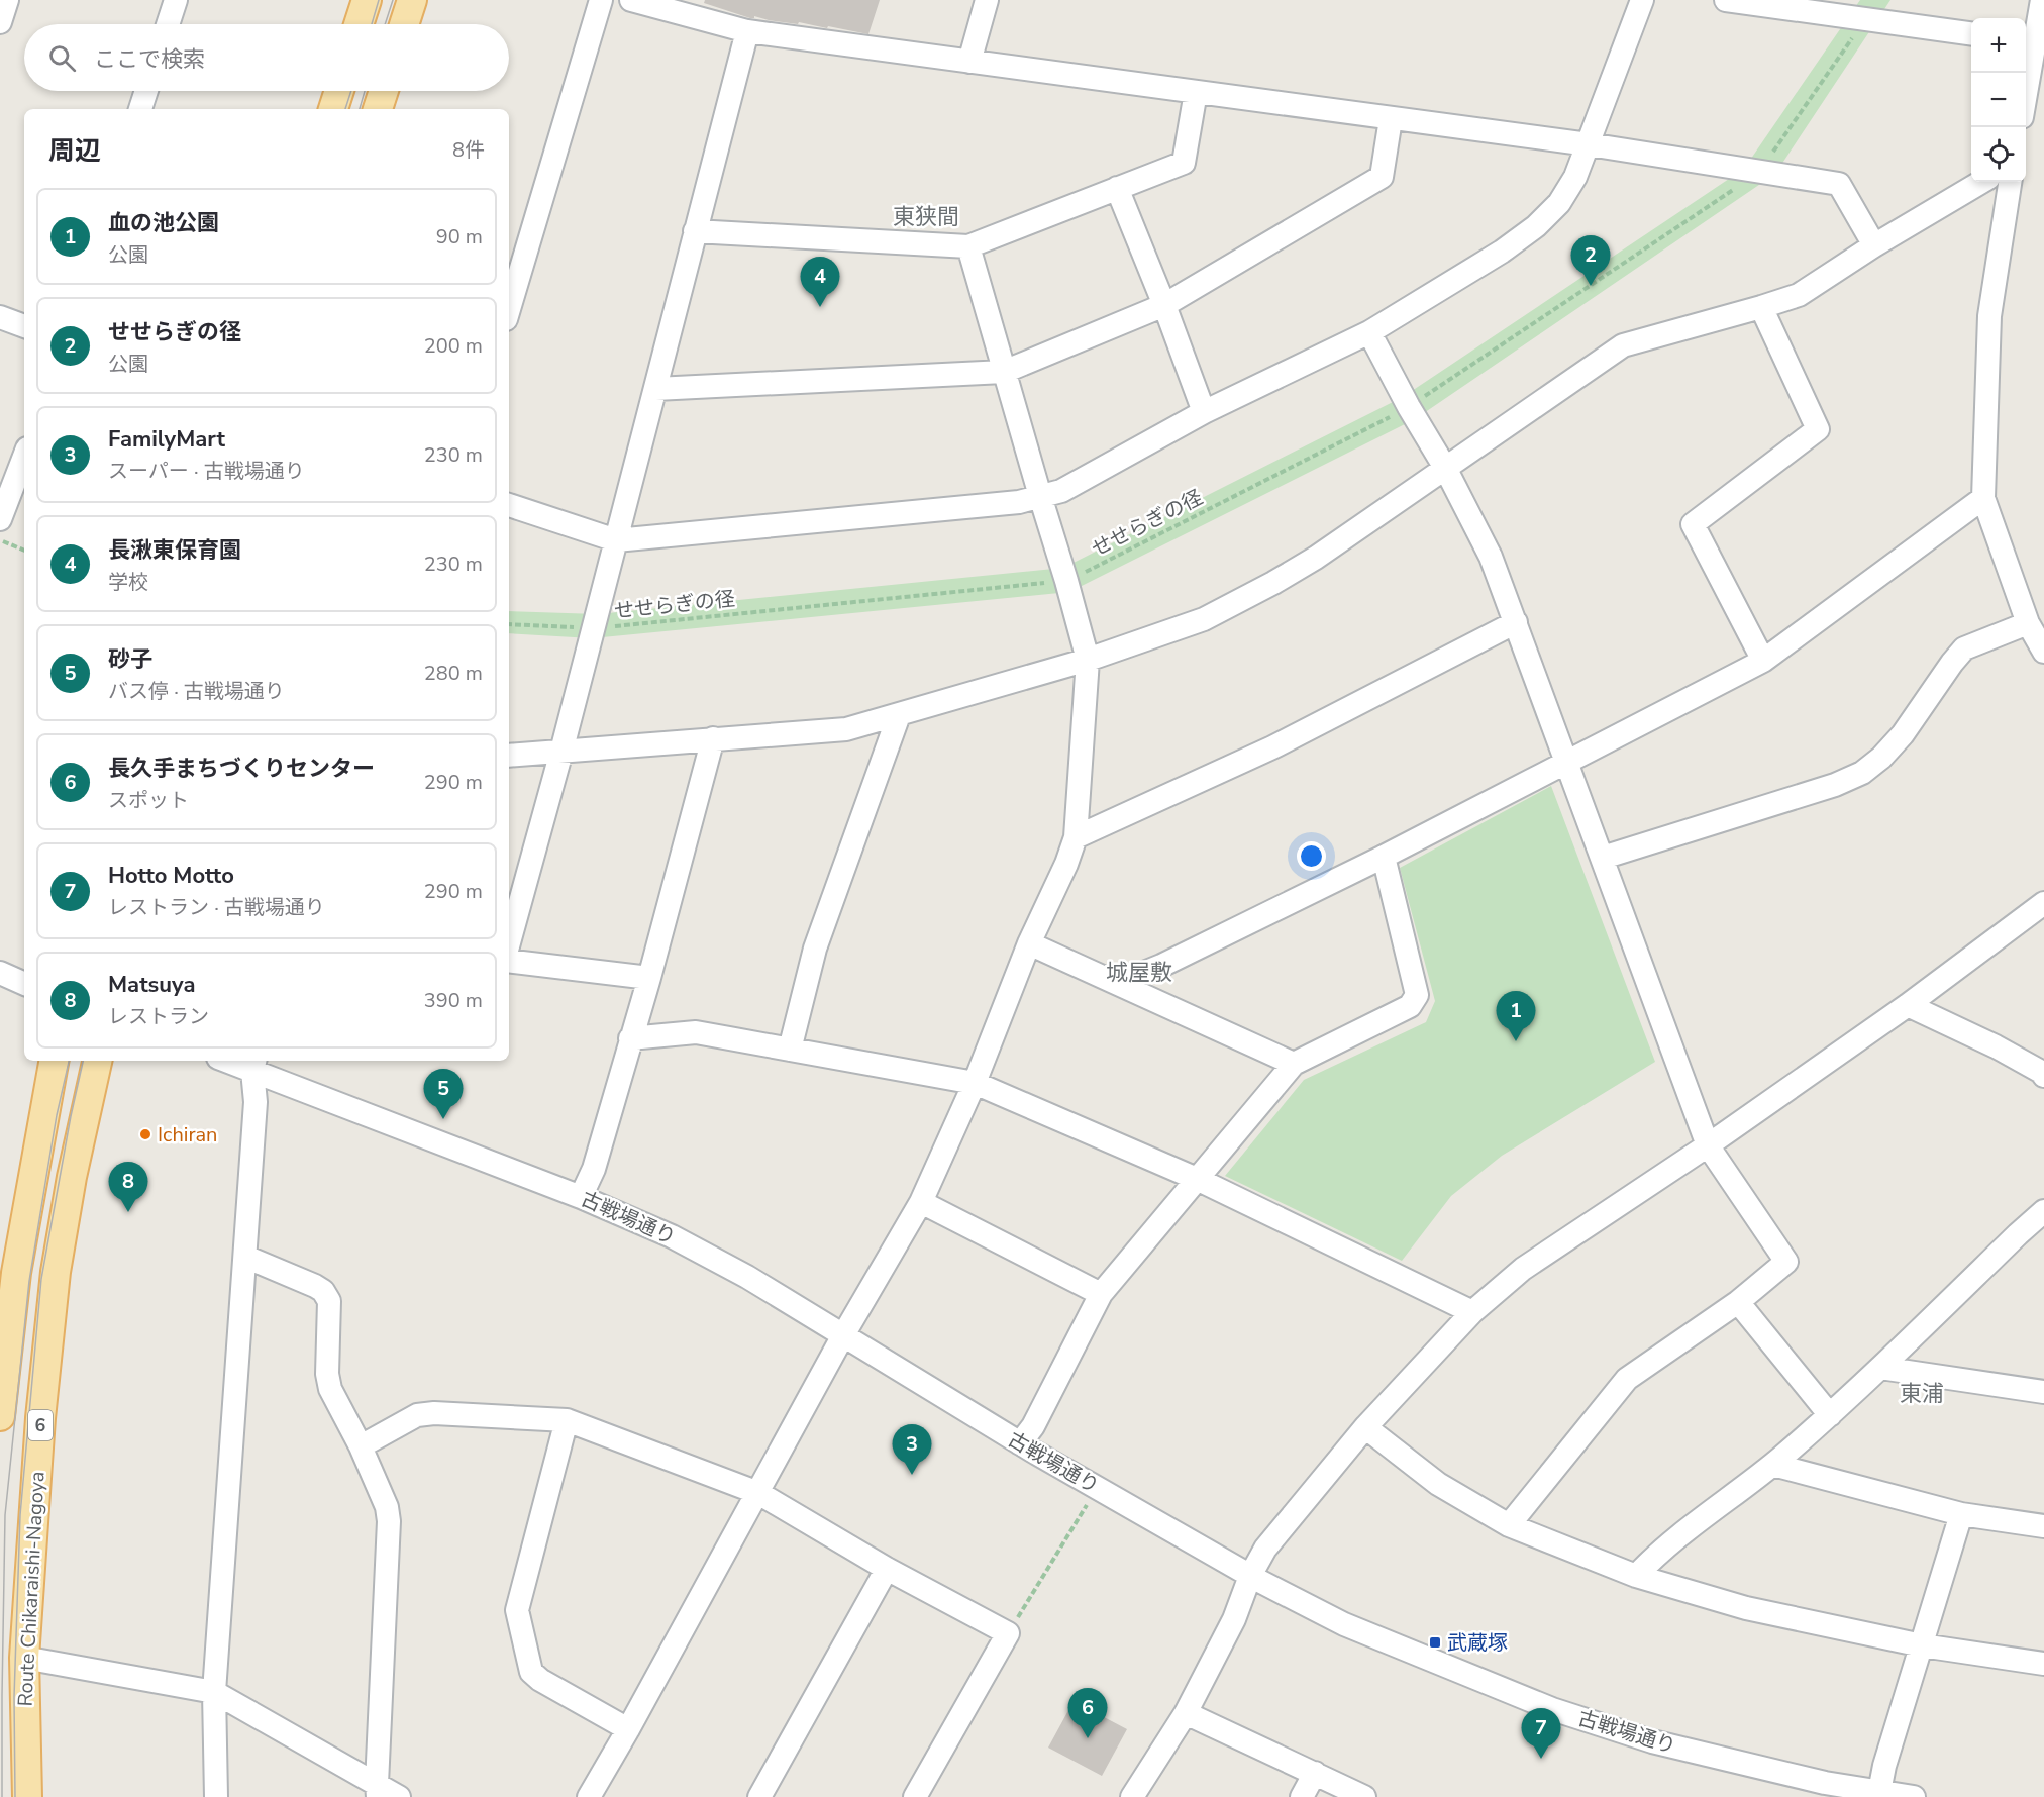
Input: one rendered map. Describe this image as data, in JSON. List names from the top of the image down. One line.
{"streets":{"main road":["6","Route Chikaraishi-Nagoya"],"street":["古戦場通り"],"path":["せせらぎの径"]},"districts":["東狭間","城屋敷","東浦"],"places":{"other":["Ichiran"],"transit":["武蔵塚"]},"page":{"map_buttons":["+","−"],"search":"ここで検索","heading":["周辺","8件"],"list":[{"mark":"1","name":"血の池公園","note":"公園","value":"90 m"},{"mark":"2","name":"せせらぎの径","note":"公園","value":"200 m"},{"mark":"3","name":"FamilyMart","note":"スーパー · 古戦場通り","value":"230 m"},{"mark":"4","name":"長湫東保育園","note":"学校","value":"230 m"},{"mark":"5","name":"砂子","note":"バス停 · 古戦場通り","value":"280 m"},{"mark":"6","name":"長久手まちづくりセンター","note":"スポット","value":"290 m"},{"mark":"7","name":"Hotto Motto","note":"レストラン · 古戦場通り","value":"290 m"},{"mark":"8","name":"Matsuya","note":"レストラン","value":"390 m"}],"pins":["2","4","1","5","8","3","6","7"]}}
